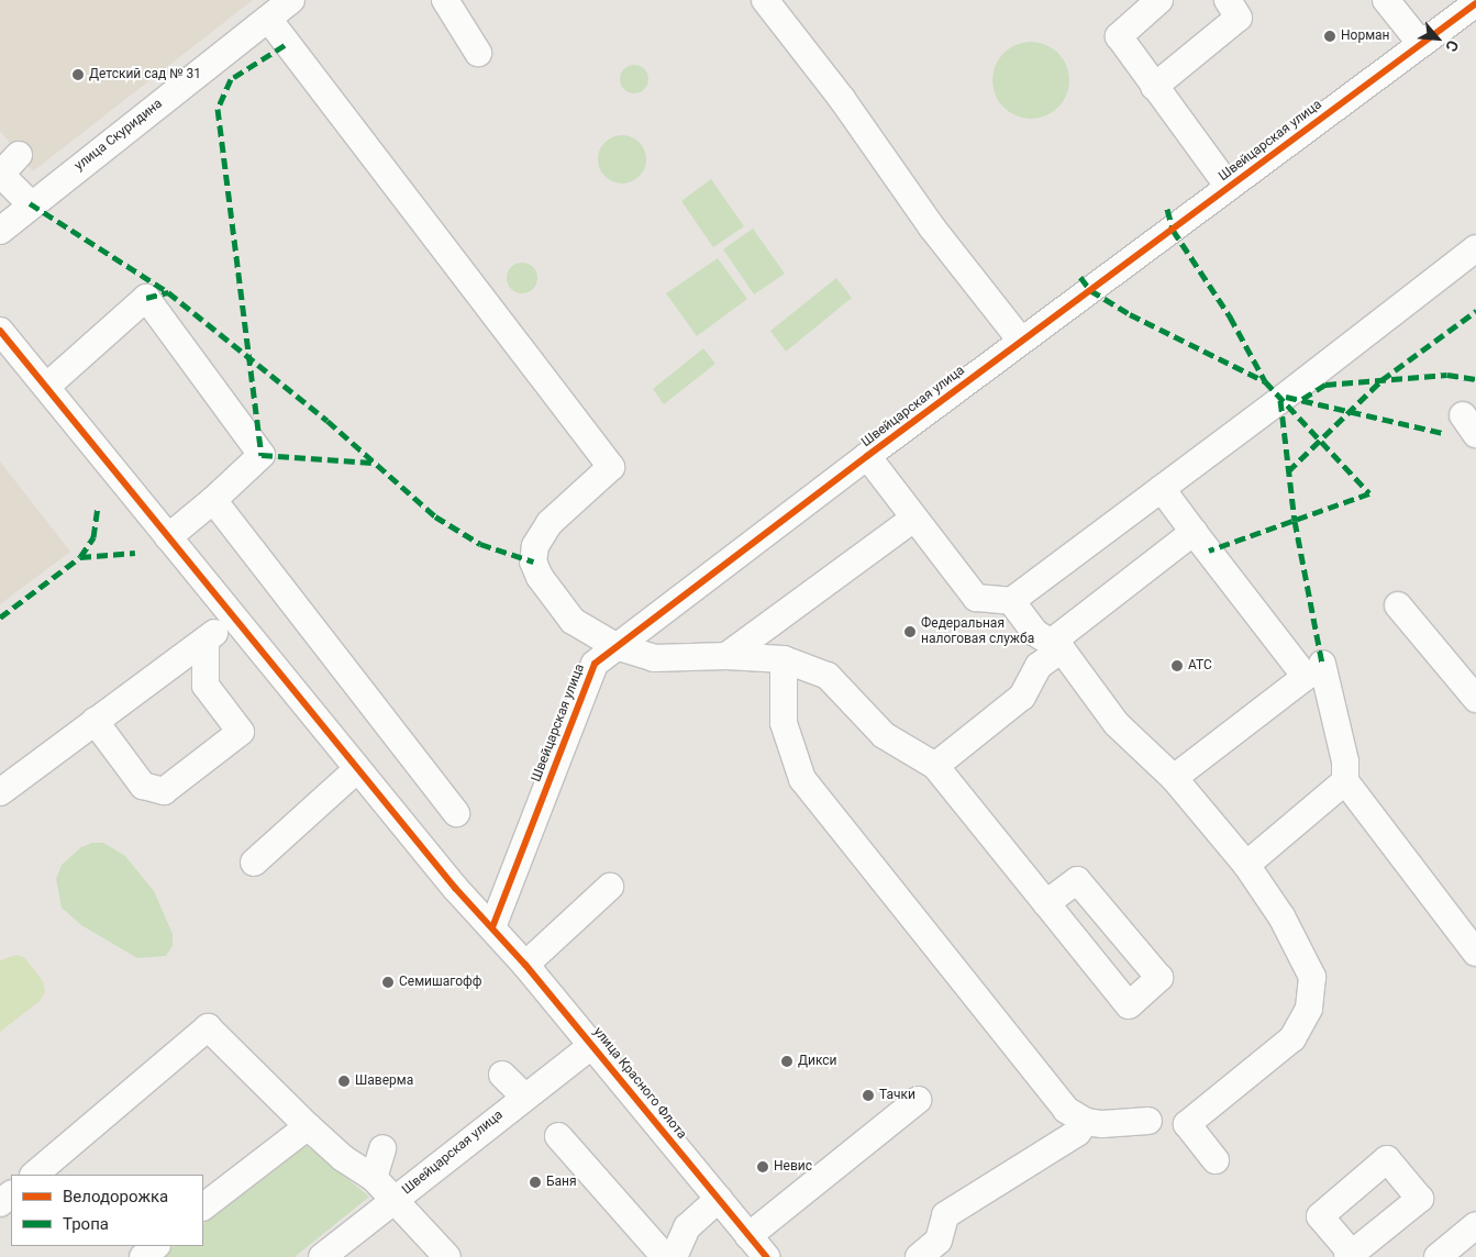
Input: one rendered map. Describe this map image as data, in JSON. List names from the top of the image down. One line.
{"streets":{"street":["улица Скуридина","Швейцарская улица","улица Красного Флота"]},"crossings":[["Швейцарская улица","улица Красного Флота"]],"places":["Норман","Детский сад № 31","Федеральная налоговая служба","АТС","Семишагофф","Дикси","Шаверма","Тачки","Невис","Баня"],"legend":["Велодорожка","Тропа"],"north":"bottom right"}
